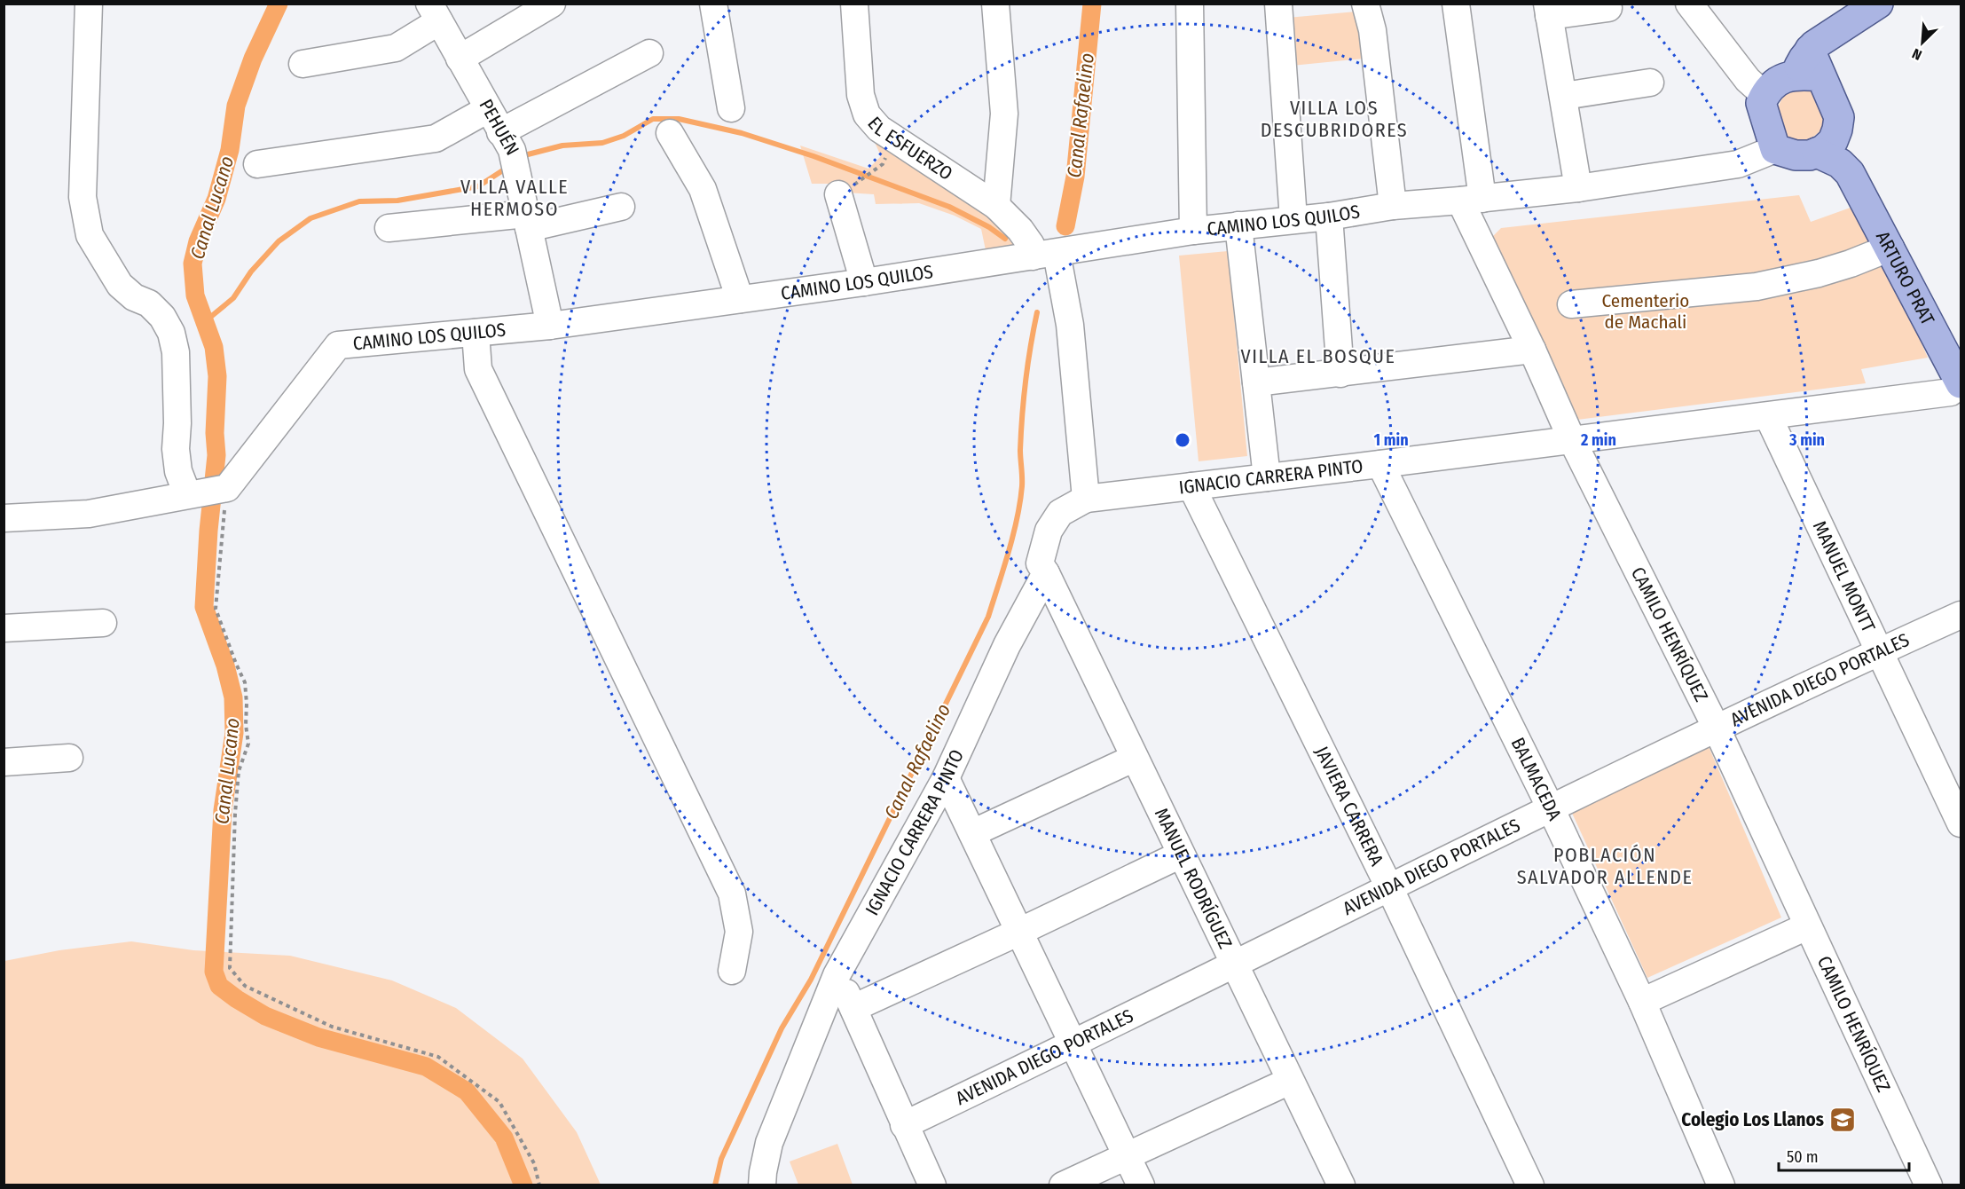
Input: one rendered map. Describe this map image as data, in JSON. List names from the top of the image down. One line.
{"streets":{"main road":["ARTURO PRAT"],"street":["PEHUÉN","EL ESFUERZO","CAMINO LOS QUILOS","IGNACIO CARRERA PINTO","MANUEL MONTT","CAMILO HENRÍQUEZ","AVENIDA DIEGO PORTALES","BALMACEDA","JAVIERA CARRERA","MANUEL RODRÍGUEZ"]},"crossings":[["PEHUÉN","CAMINO LOS QUILOS"],["EL ESFUERZO","CAMINO LOS QUILOS"],["CAMINO LOS QUILOS","ARTURO PRAT"],["CAMINO LOS QUILOS","CAMILO HENRÍQUEZ"],["ARTURO PRAT","IGNACIO CARRERA PINTO"],["IGNACIO CARRERA PINTO","MANUEL MONTT"],["IGNACIO CARRERA PINTO","CAMILO HENRÍQUEZ"],["IGNACIO CARRERA PINTO","BALMACEDA"],["IGNACIO CARRERA PINTO","JAVIERA CARRERA"],["IGNACIO CARRERA PINTO","MANUEL RODRÍGUEZ"],["MANUEL MONTT","AVENIDA DIEGO PORTALES"],["CAMILO HENRÍQUEZ","AVENIDA DIEGO PORTALES"],["AVENIDA DIEGO PORTALES","BALMACEDA"],["AVENIDA DIEGO PORTALES","JAVIERA CARRERA"],["AVENIDA DIEGO PORTALES","MANUEL RODRÍGUEZ"]],"districts":["VILLA LOS DESCUBRIDORES","VILLA VALLE HERMOSO","VILLA EL BOSQUE","POBLACIÓN SALVADOR ALLENDE"],"water":["Canal Rafaelino","Canal Lucano"],"parks":["Cementerio de Machali"],"places":{"school or university":["Colegio Los Llanos"]},"scale_bar":"50 m","north":"bottom left","rings":["1 min","2 min","3 min"]}
